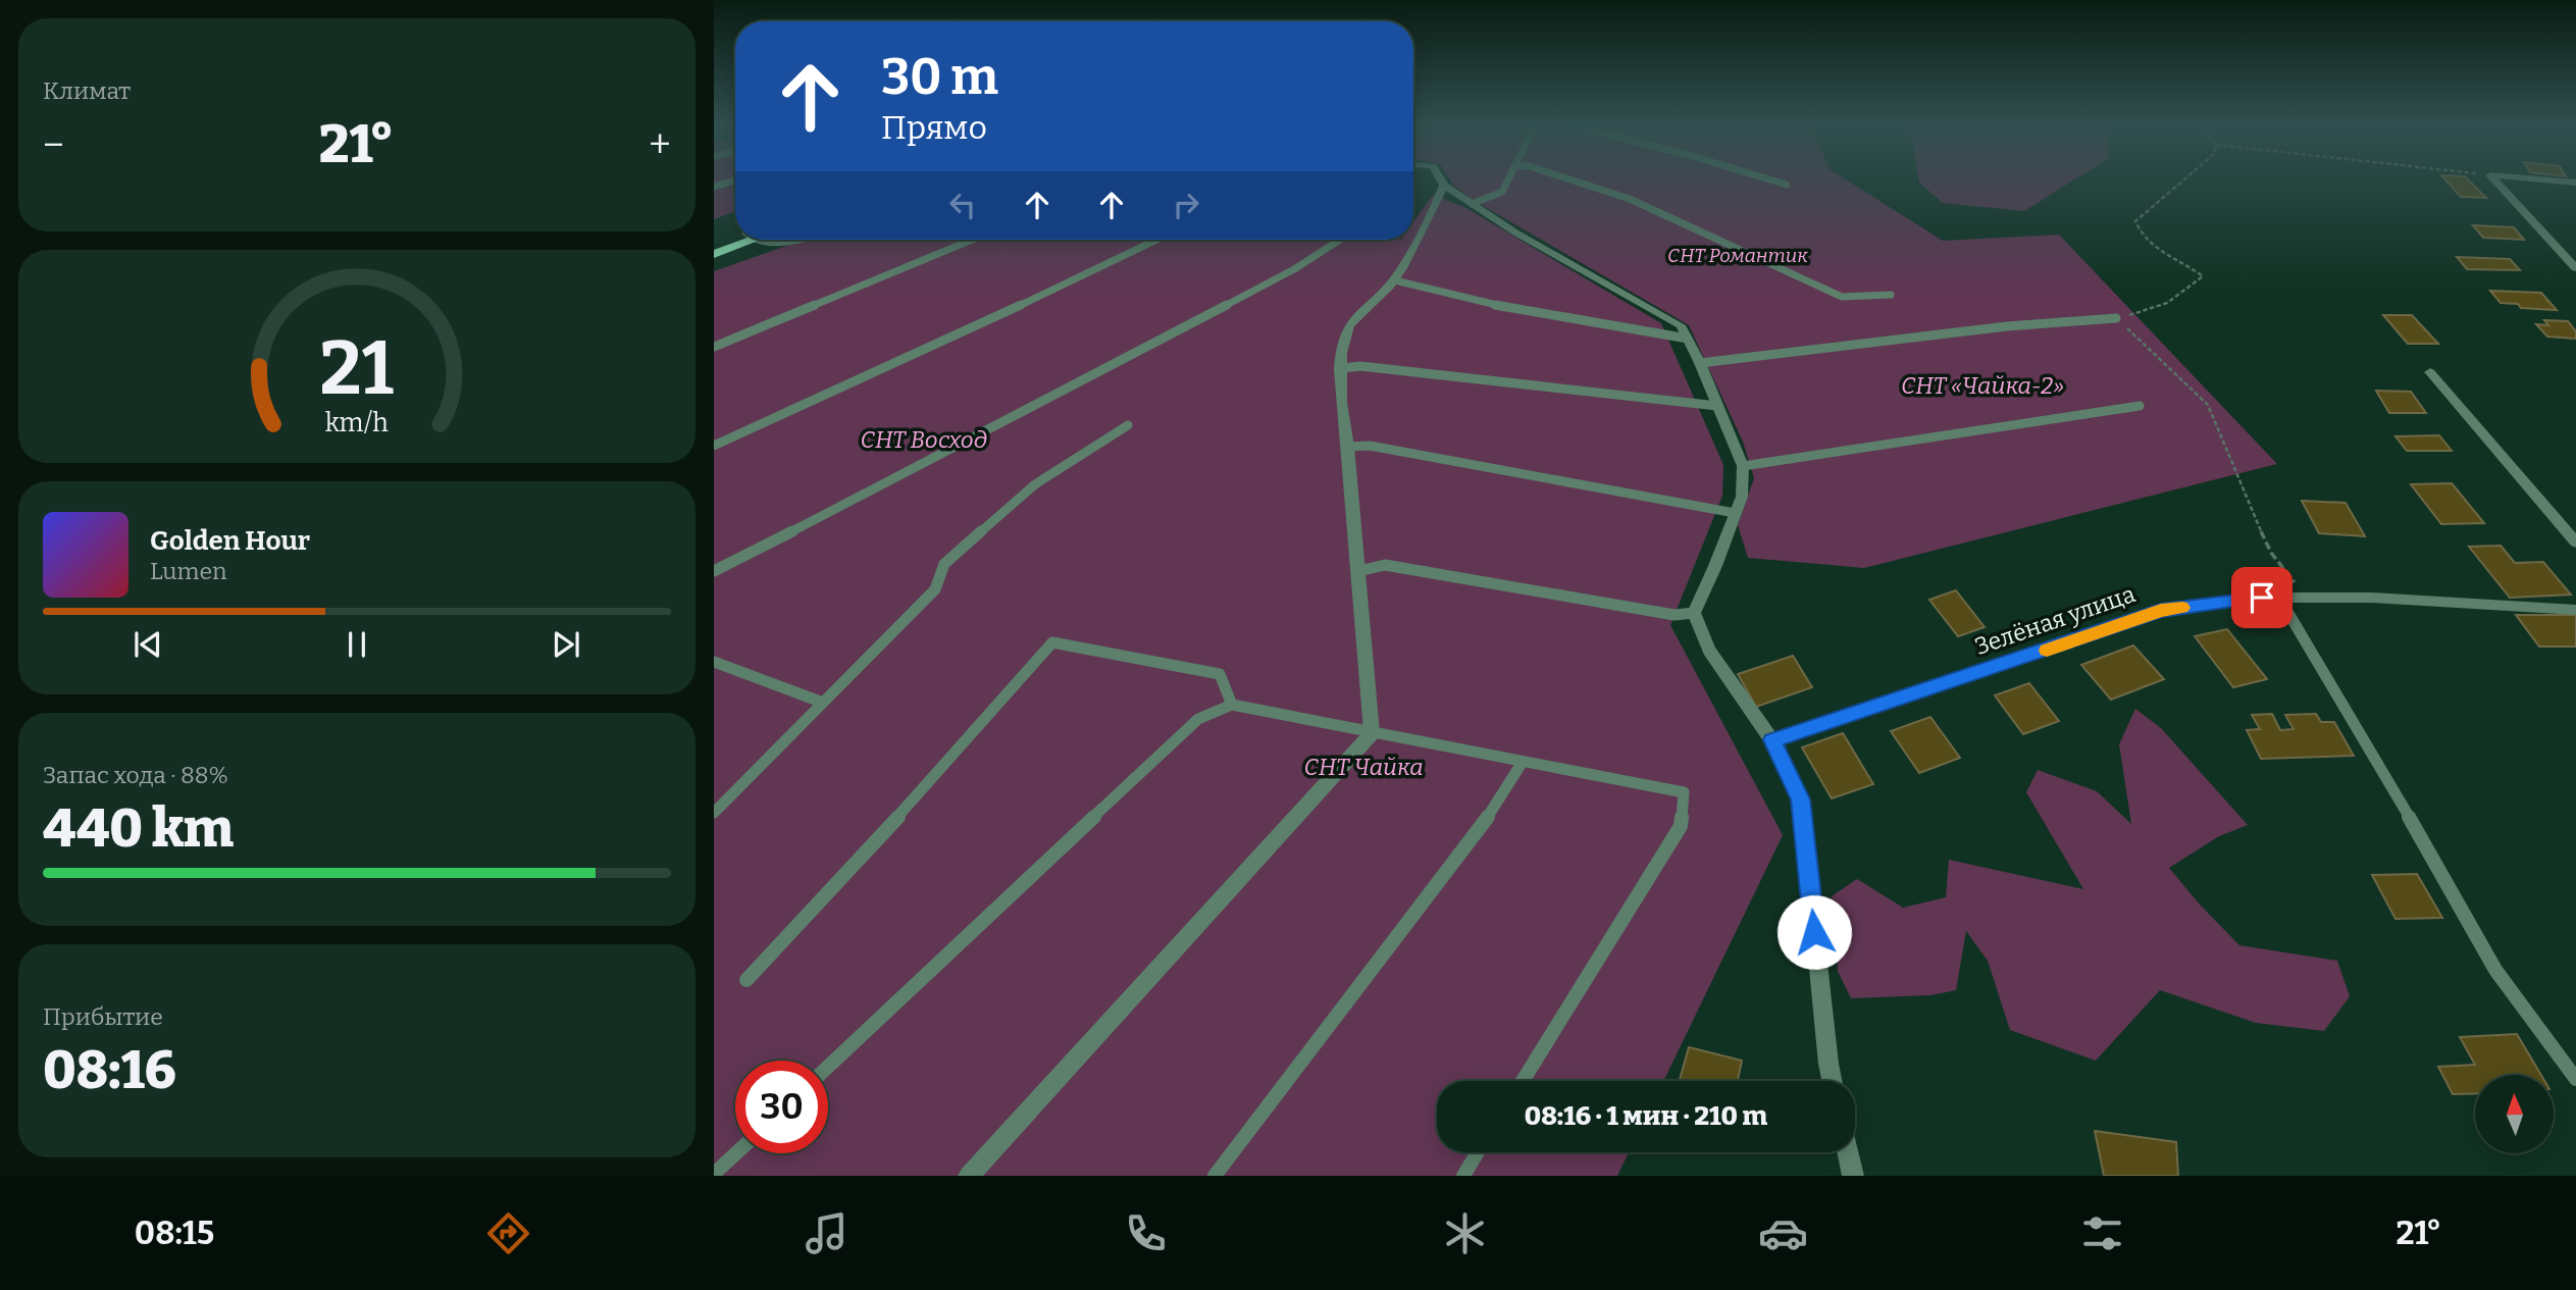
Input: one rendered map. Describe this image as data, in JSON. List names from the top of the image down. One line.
{"streets":{"street":["Зелёная улица"]},"parks":["СНТ Романтик","СНТ «Чайка-2»","СНТ Восход","СНТ Чайка"],"north":"top","page":{"tile":["Климат",["Запас хода · 88%","440 km"],["Прибытие","08:16"]],"turn":["30 m","Прямо"],"heat":["−","21°","+"],"song":["Golden Hour","Lumen"],"limit":"30","trip":"08:16 · 1 мин · 210 m","tabs":["08:15","21°"],"gauge":["21","km/h"]}}
